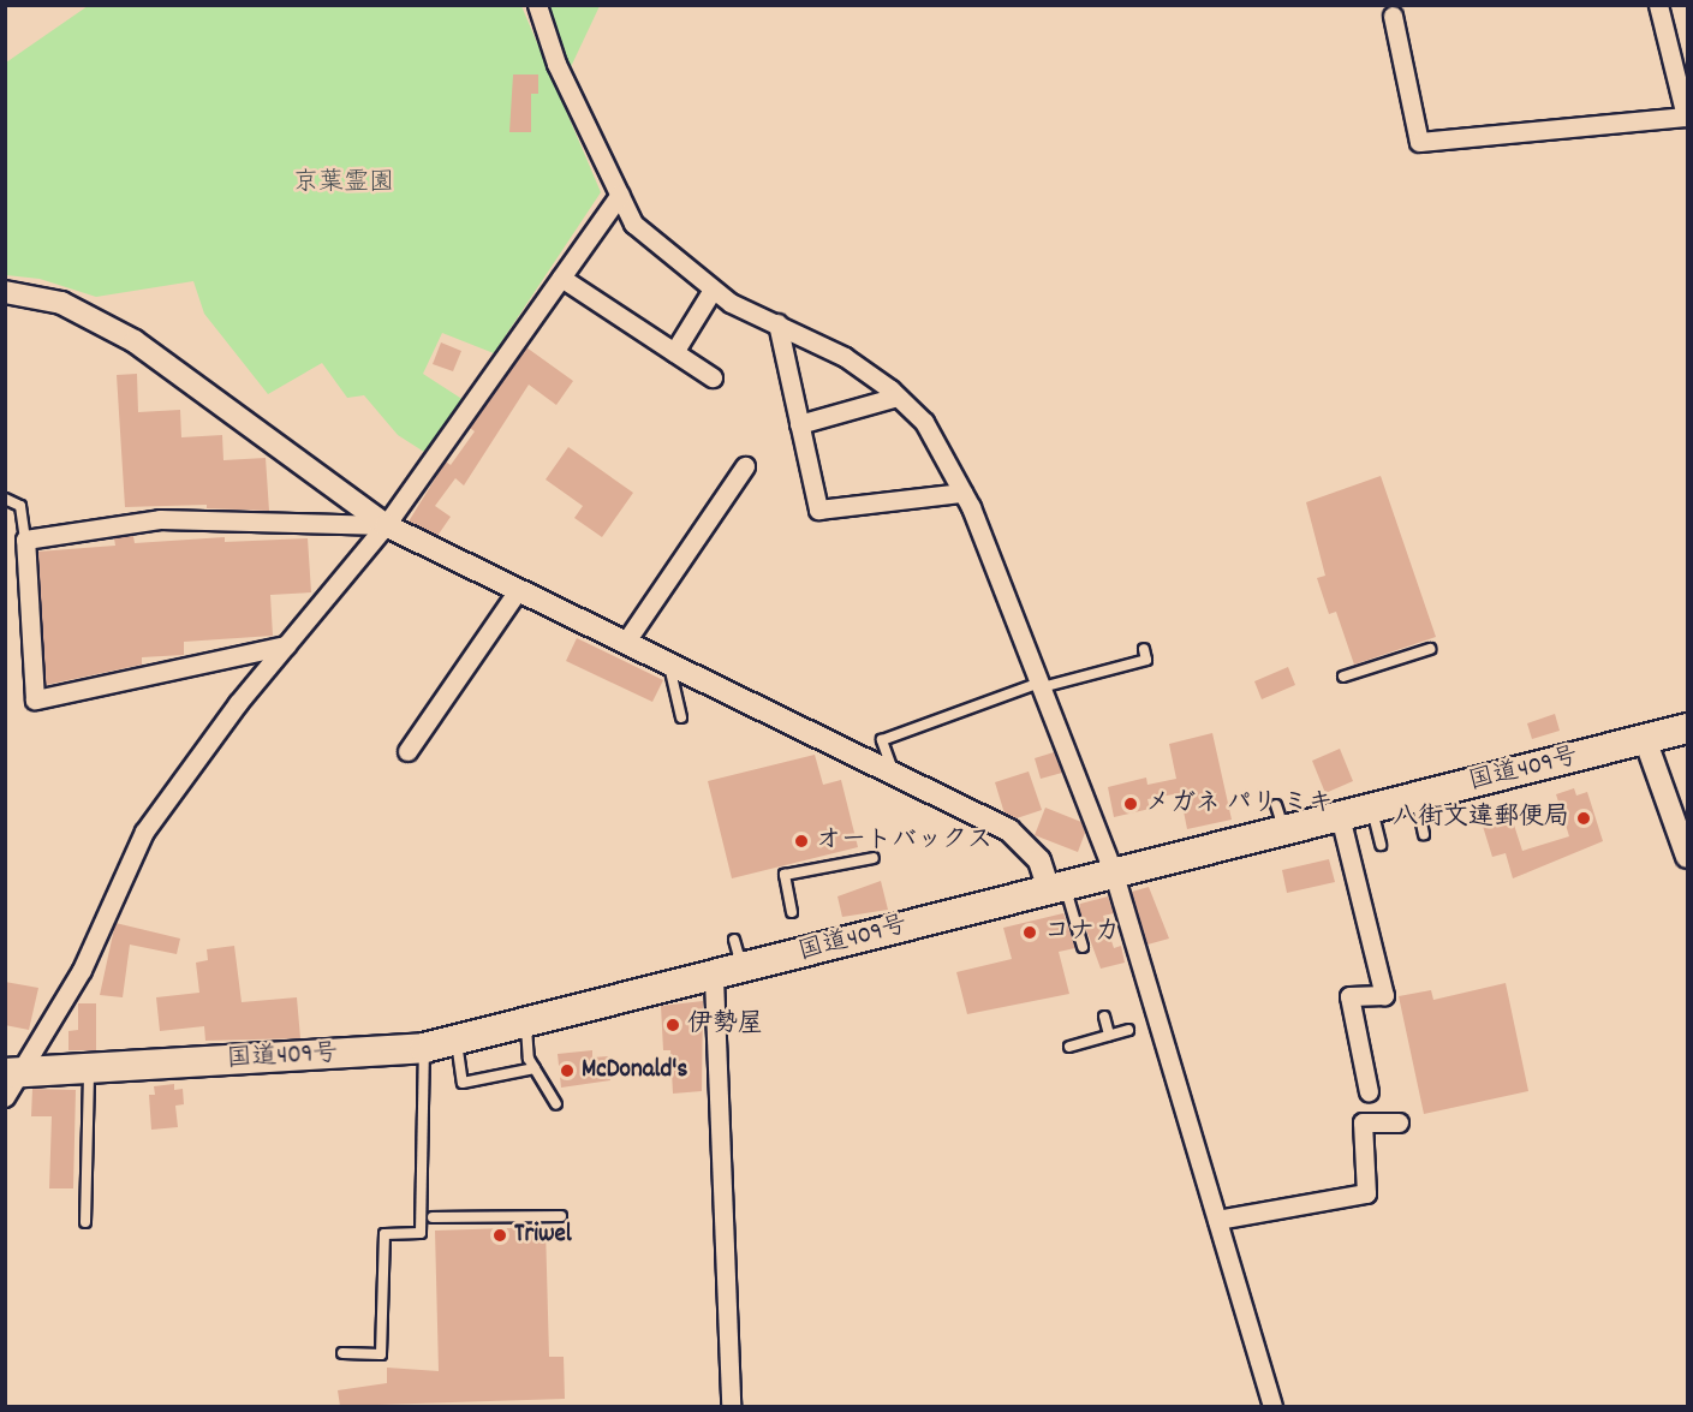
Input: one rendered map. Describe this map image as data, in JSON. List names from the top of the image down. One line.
{"streets":{"highway":["国道409号"]},"parks":["京葉霊園"],"places":["メガネ パリ ミキ","八街文違郵便局","オートバックス","コナカ","伊勢屋","McDonald's","Triwel"]}
